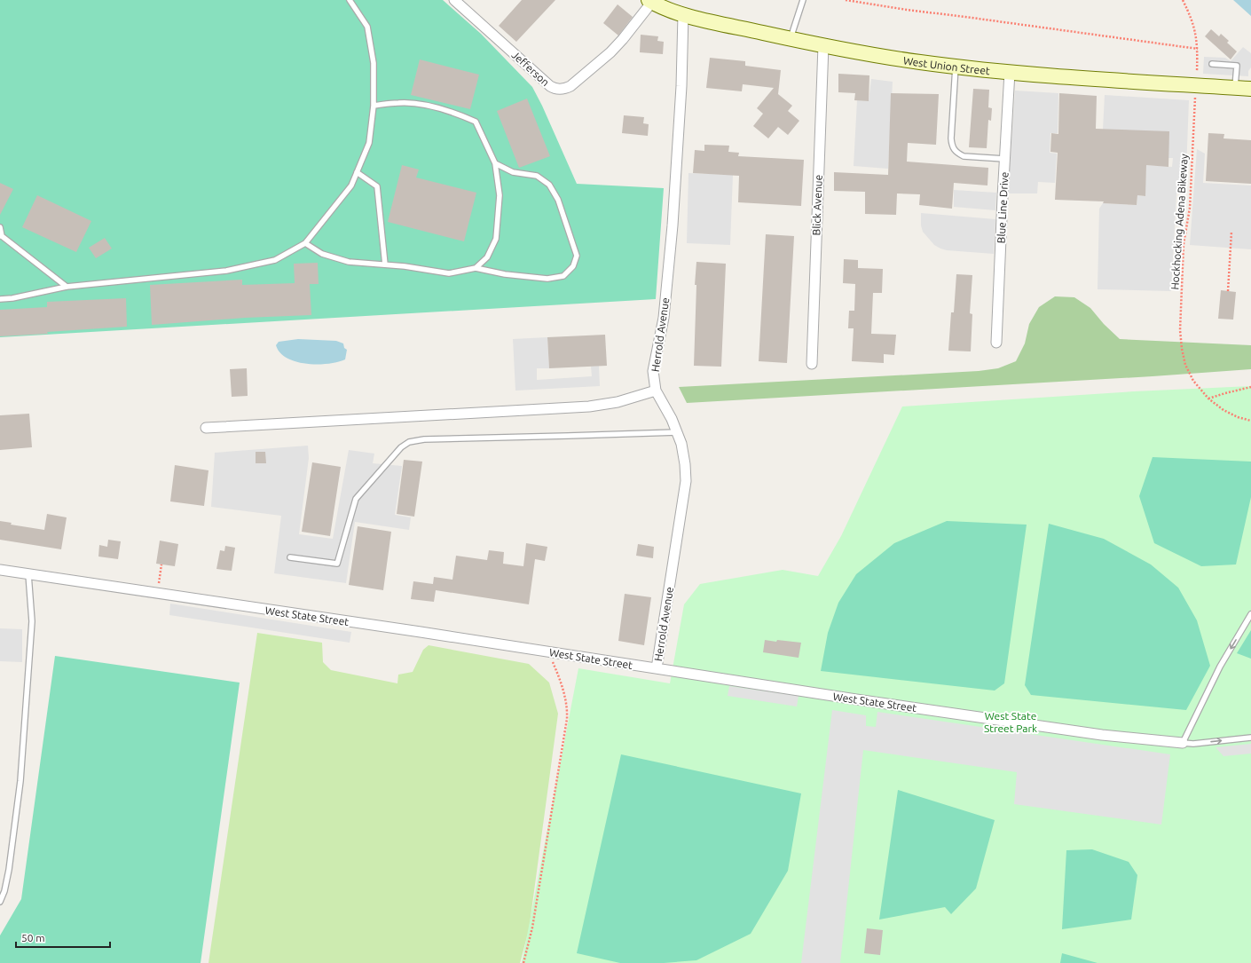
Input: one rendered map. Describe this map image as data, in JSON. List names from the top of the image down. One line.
{"streets":{"main road":["West Union Street"],"street":["Jefferson","Blick Avenue","Blue Line Drive","Herrold Avenue","West State Street"],"path":["Hockhocking Adena Bikeway"]},"crossings":[["West Union Street","Jefferson"],["West Union Street","Blick Avenue"],["West Union Street","Blue Line Drive"],["West Union Street","Herrold Avenue"],["Herrold Avenue","West State Street"]],"parks":["West State Street Park"],"scale_bar":"50 m"}
